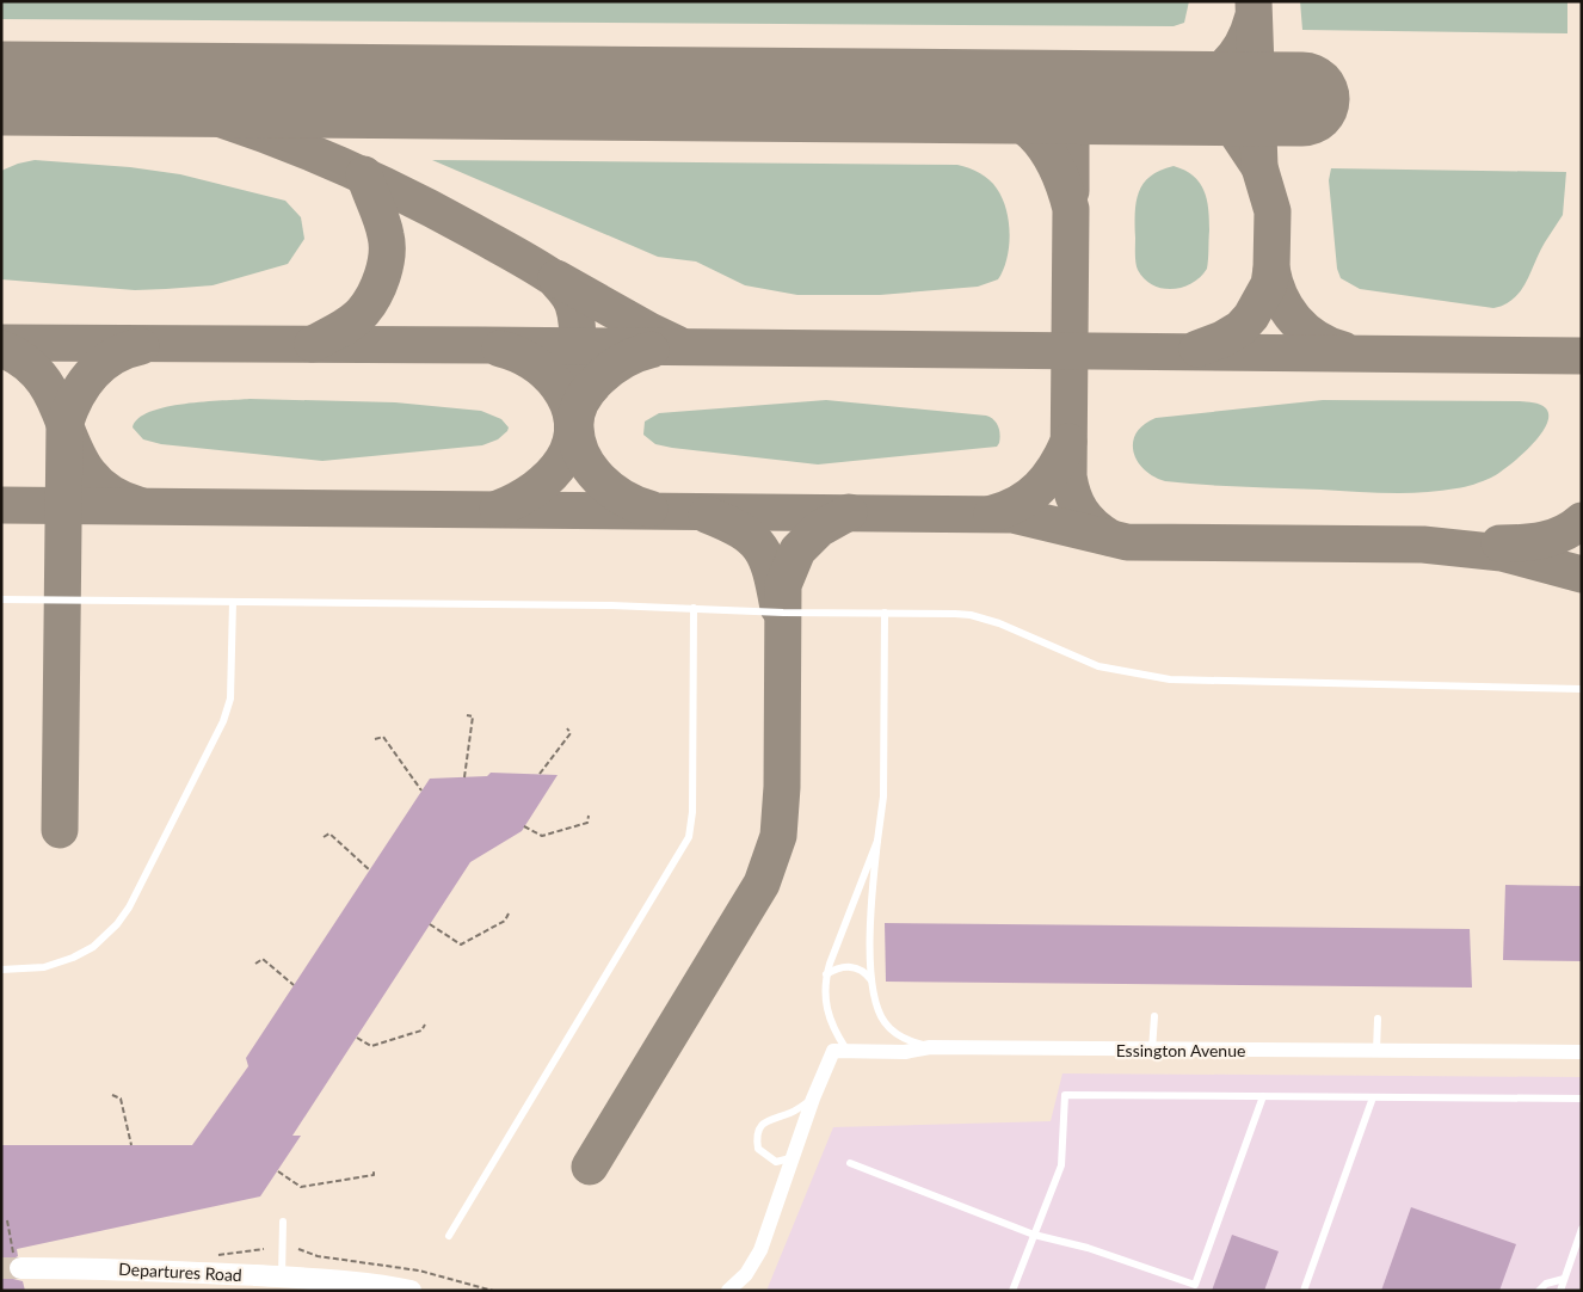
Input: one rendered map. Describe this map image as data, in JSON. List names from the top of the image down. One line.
{"streets":{"street":["Essington Avenue","Departures Road"]}}
